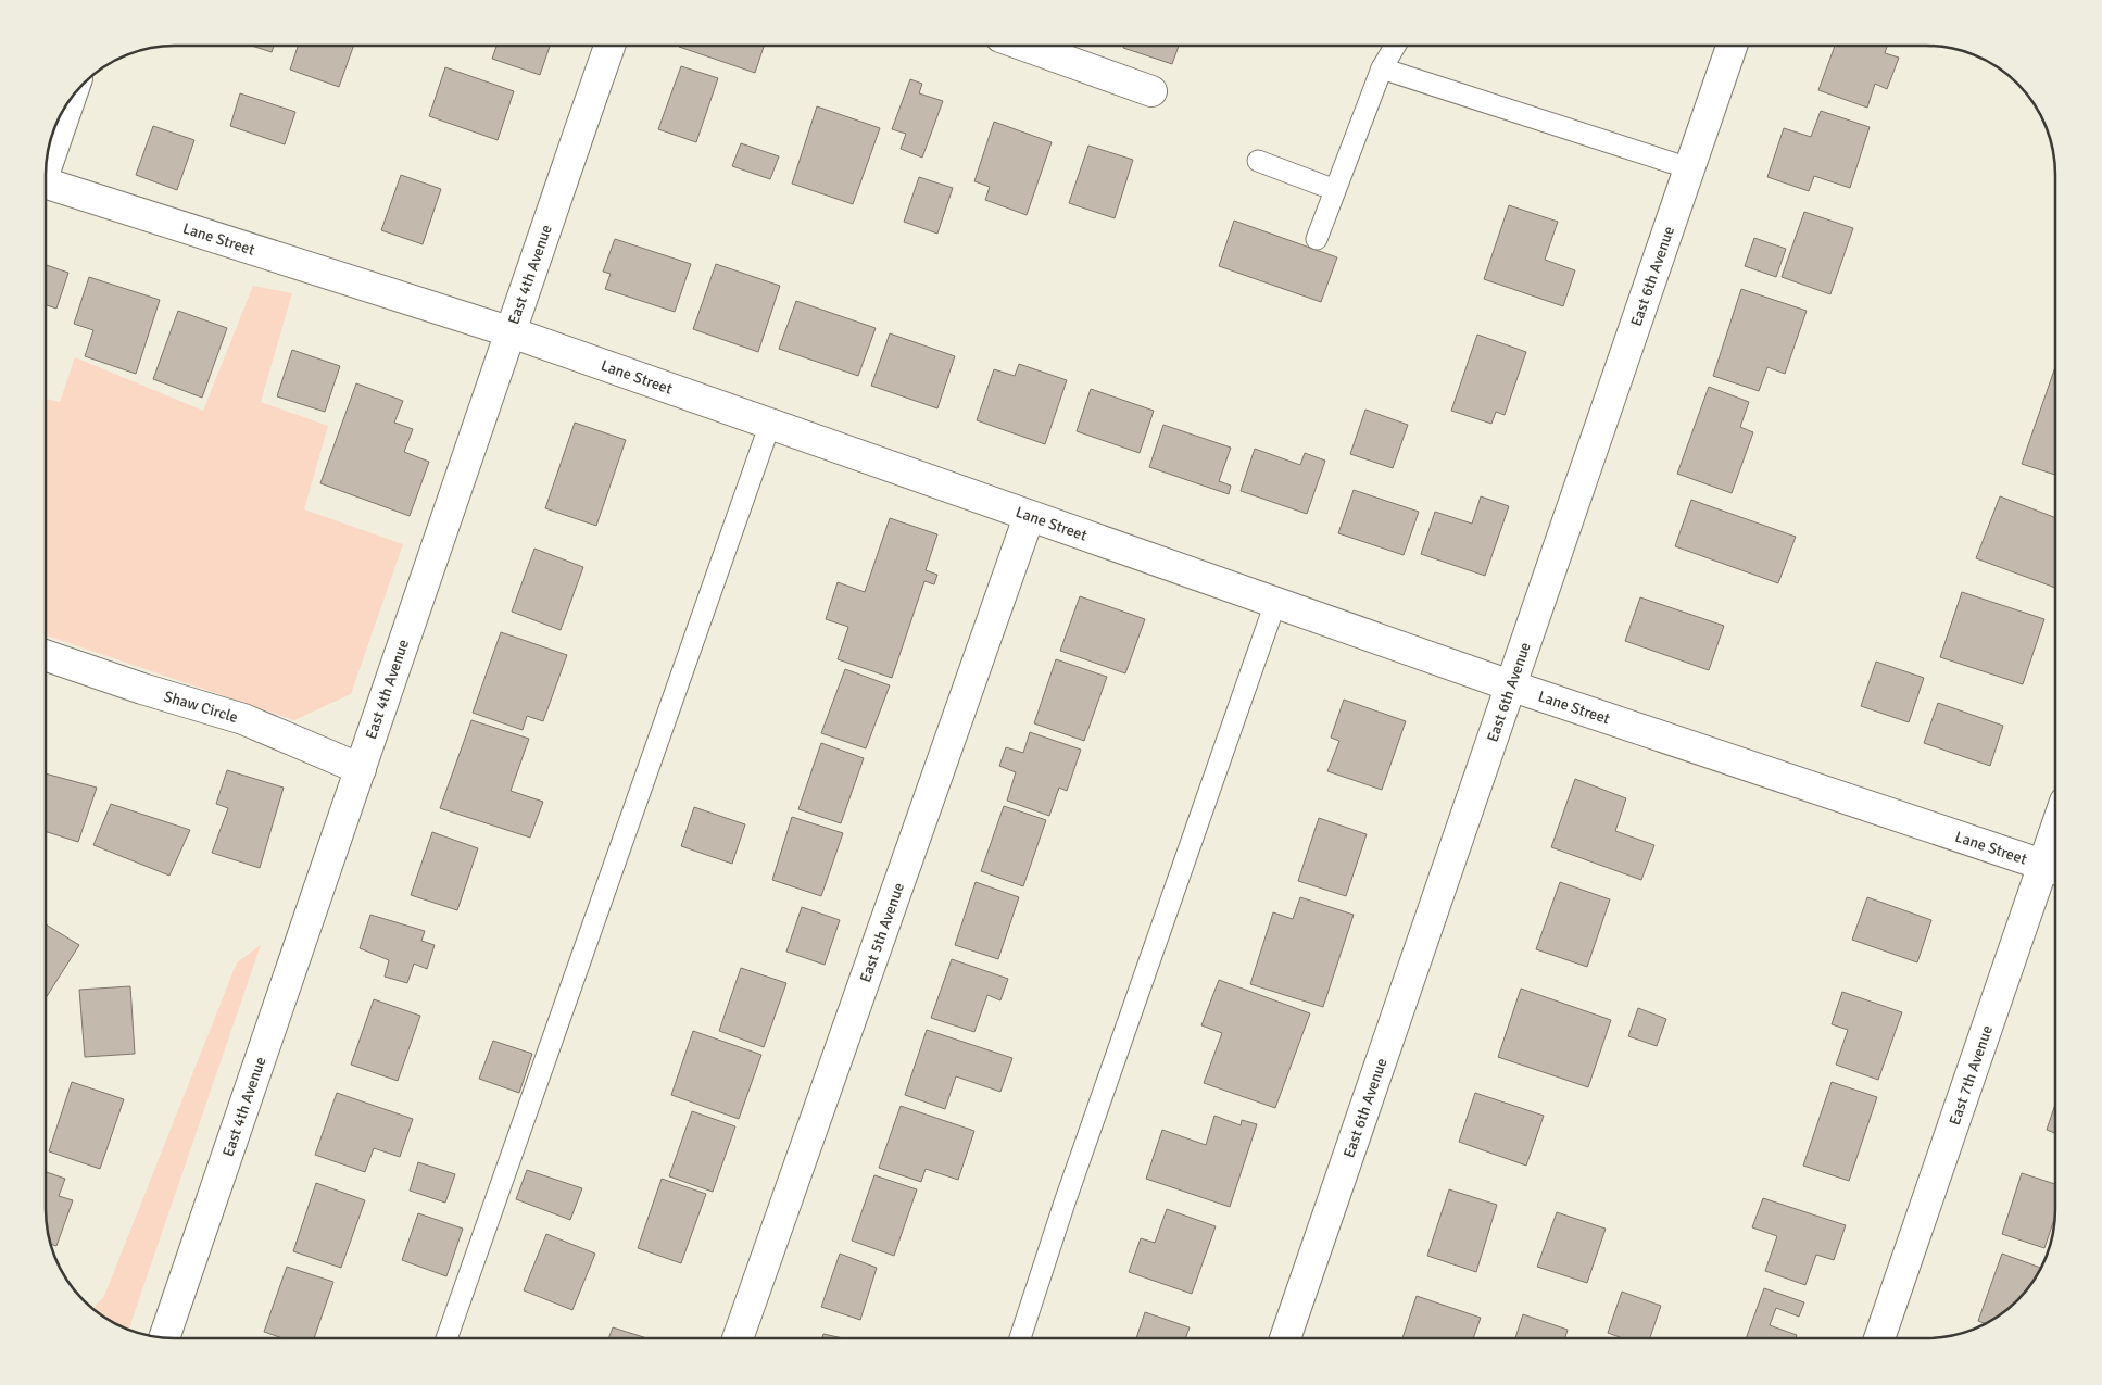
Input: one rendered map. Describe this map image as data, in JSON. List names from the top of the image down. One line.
{"streets":{"street":["Lane Street","East 4th Avenue","East 6th Avenue","Shaw Circle","East 5th Avenue","East 7th Avenue"]},"crossings":[["Lane Street","East 4th Avenue"],["Lane Street","East 6th Avenue"],["Lane Street","East 5th Avenue"],["Lane Street","East 7th Avenue"],["East 4th Avenue","Shaw Circle"]]}
